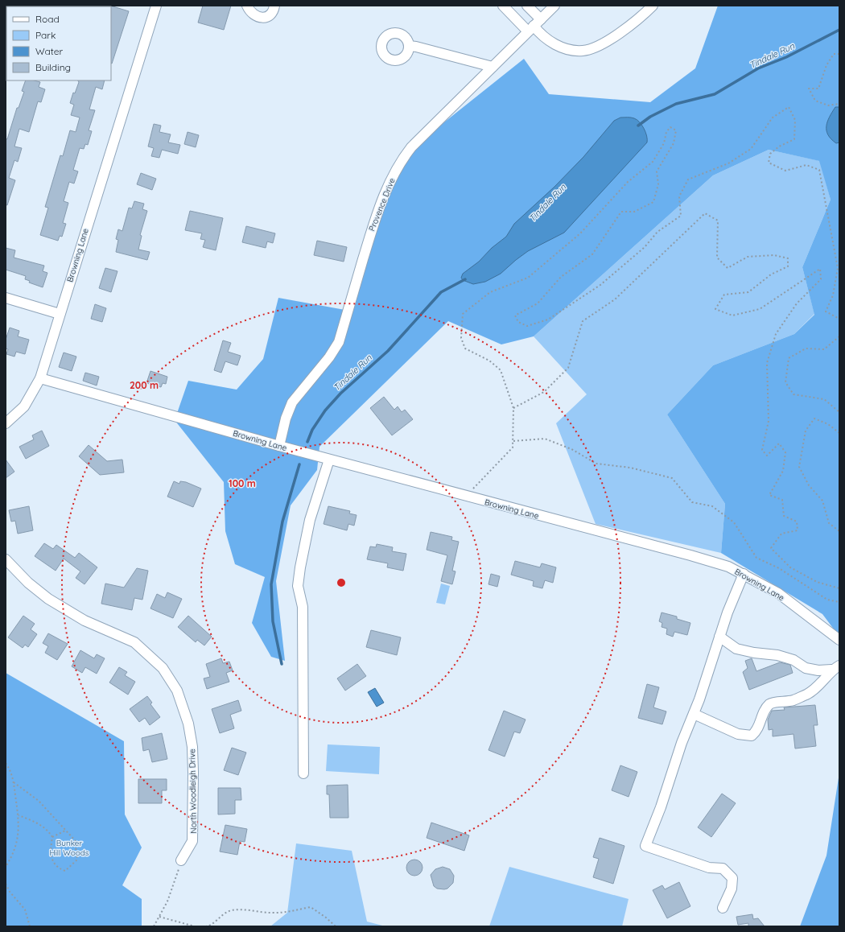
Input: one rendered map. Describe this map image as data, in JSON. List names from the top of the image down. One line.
{"streets":{"street":["Provence Drive","Browning Lane","North Woodleigh Drive"]},"crossings":[["Provence Drive","Browning Lane"]],"water":["Tindale Run"],"parks":["Bunker Hill Woods"],"legend":["Road","Park","Water","Building"],"rings":["200 m","100 m"]}
